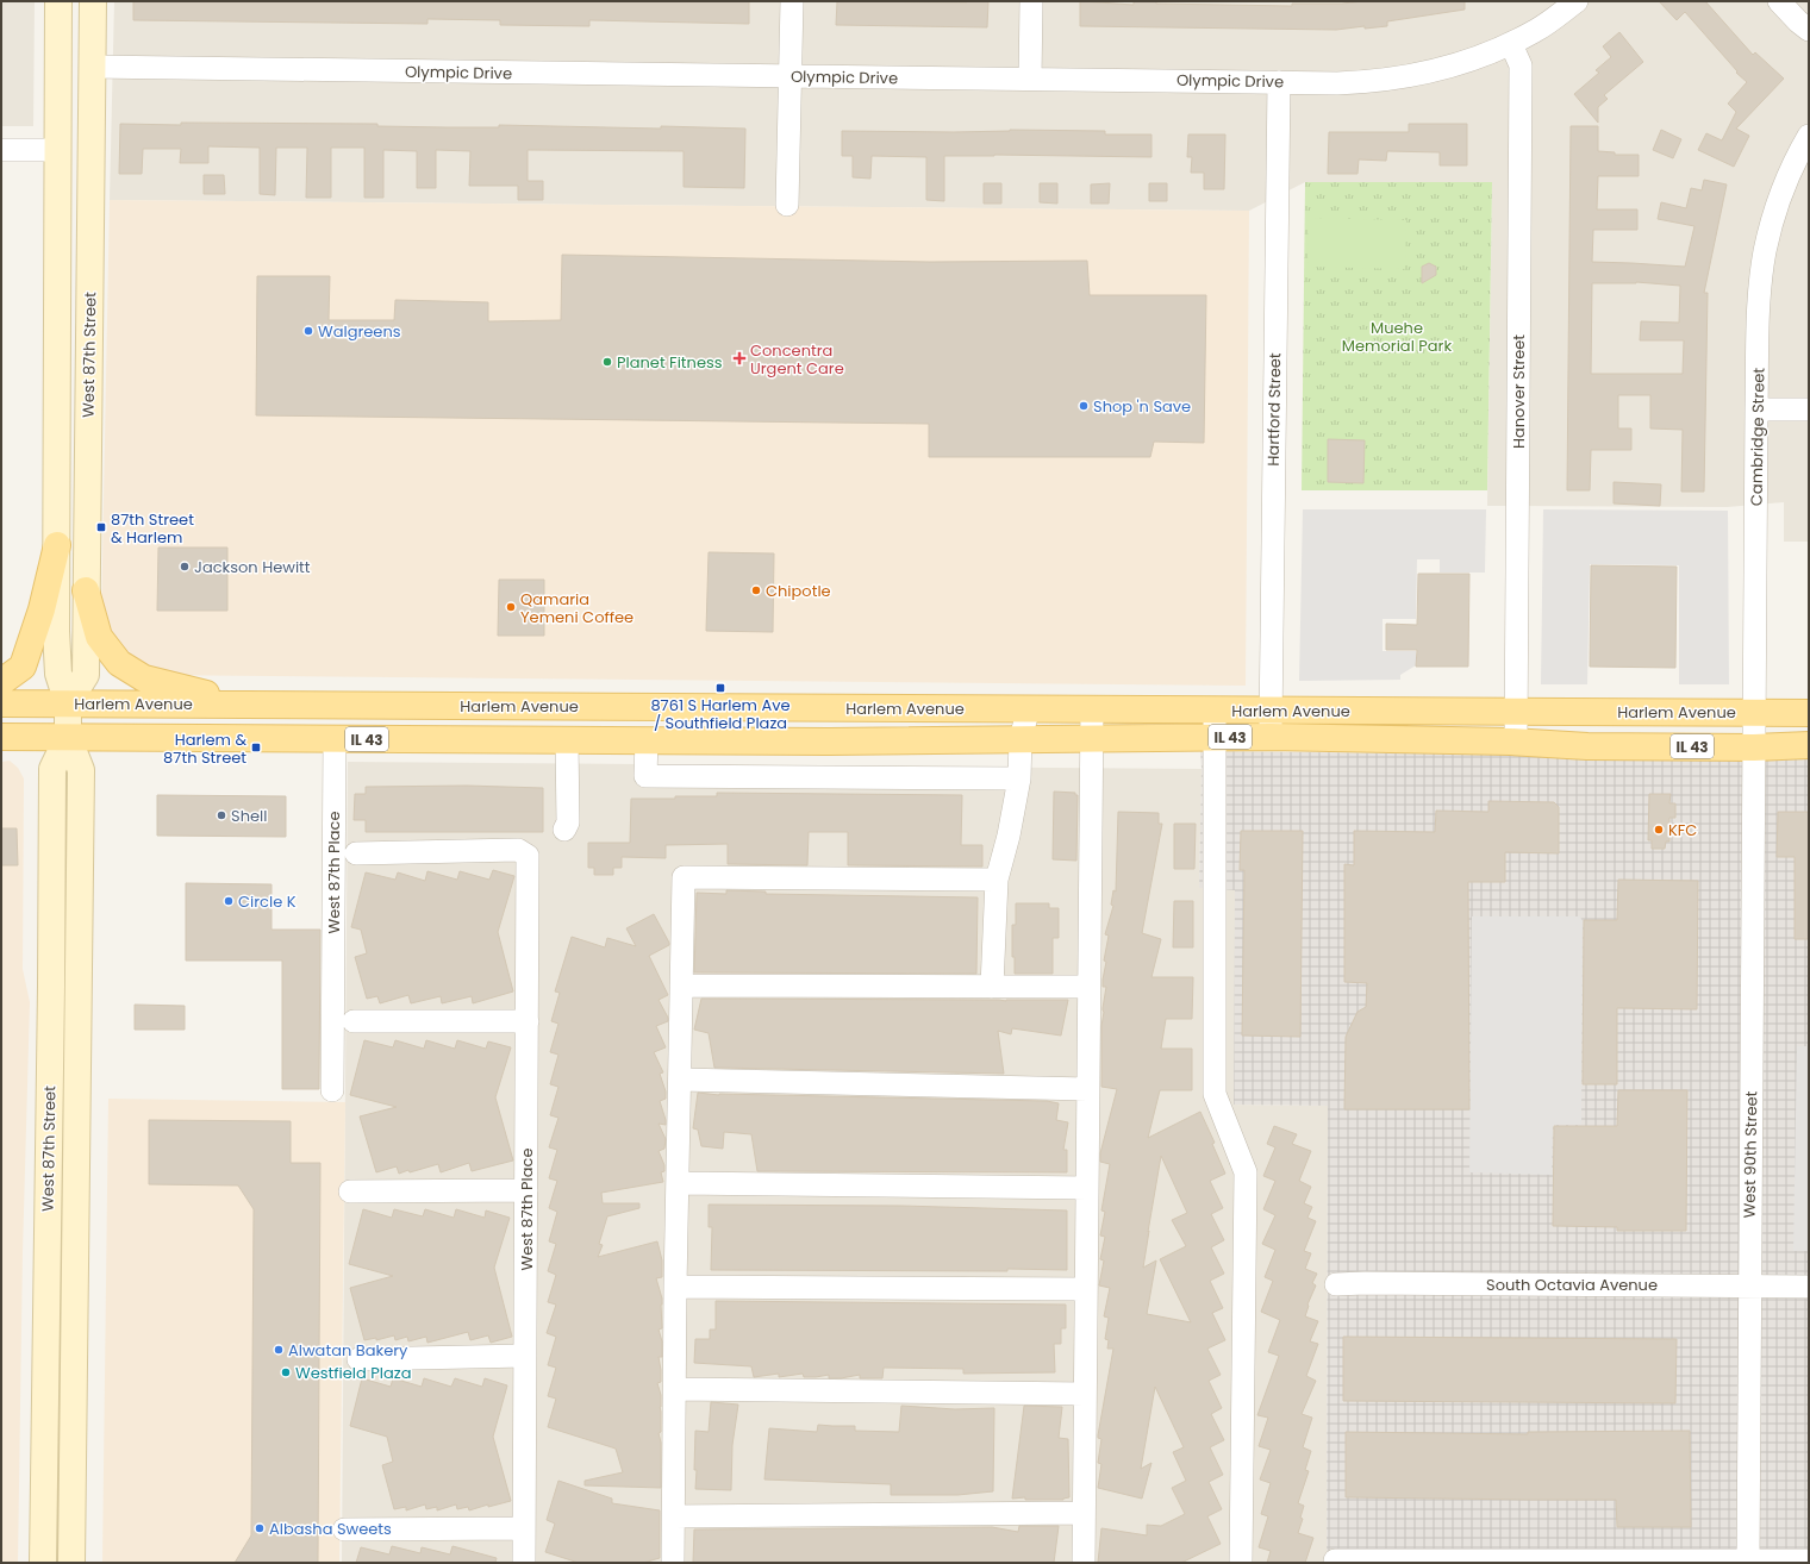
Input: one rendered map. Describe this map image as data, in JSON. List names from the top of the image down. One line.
{"streets":{"main road":["West 87th Street","Harlem Avenue","IL 43"],"street":["Olympic Drive","Hanover Street","Hartford Street","Cambridge Street","West 87th Place","West 90th Street","South Octavia Avenue"]},"crossings":[["Olympic Drive","West 87th Street"],["Olympic Drive","Hanover Street"],["Olympic Drive","Hartford Street"],["West 87th Street","Harlem Avenue"],["Hanover Street","Harlem Avenue"],["Hartford Street","Harlem Avenue"],["Cambridge Street","Harlem Avenue"],["Cambridge Street","West 90th Street"],["Harlem Avenue","West 87th Place"],["Harlem Avenue","West 90th Street"],["West 90th Street","South Octavia Avenue"]],"parks":["Muehe Memorial Park"],"places":{"other":["Walgreens","Planet Fitness","Shop 'n Save","Jackson Hewitt","Chipotle","Qamaria Yemeni Coffee","Shell","KFC","Circle K","Alwatan Bakery","Westfield Plaza","Albasha Sweets"],"health":["Concentra Urgent Care"],"transit":["87th Street & Harlem","8761 S Harlem Ave / Southfield Plaza","Harlem & 87th Street"]}}
